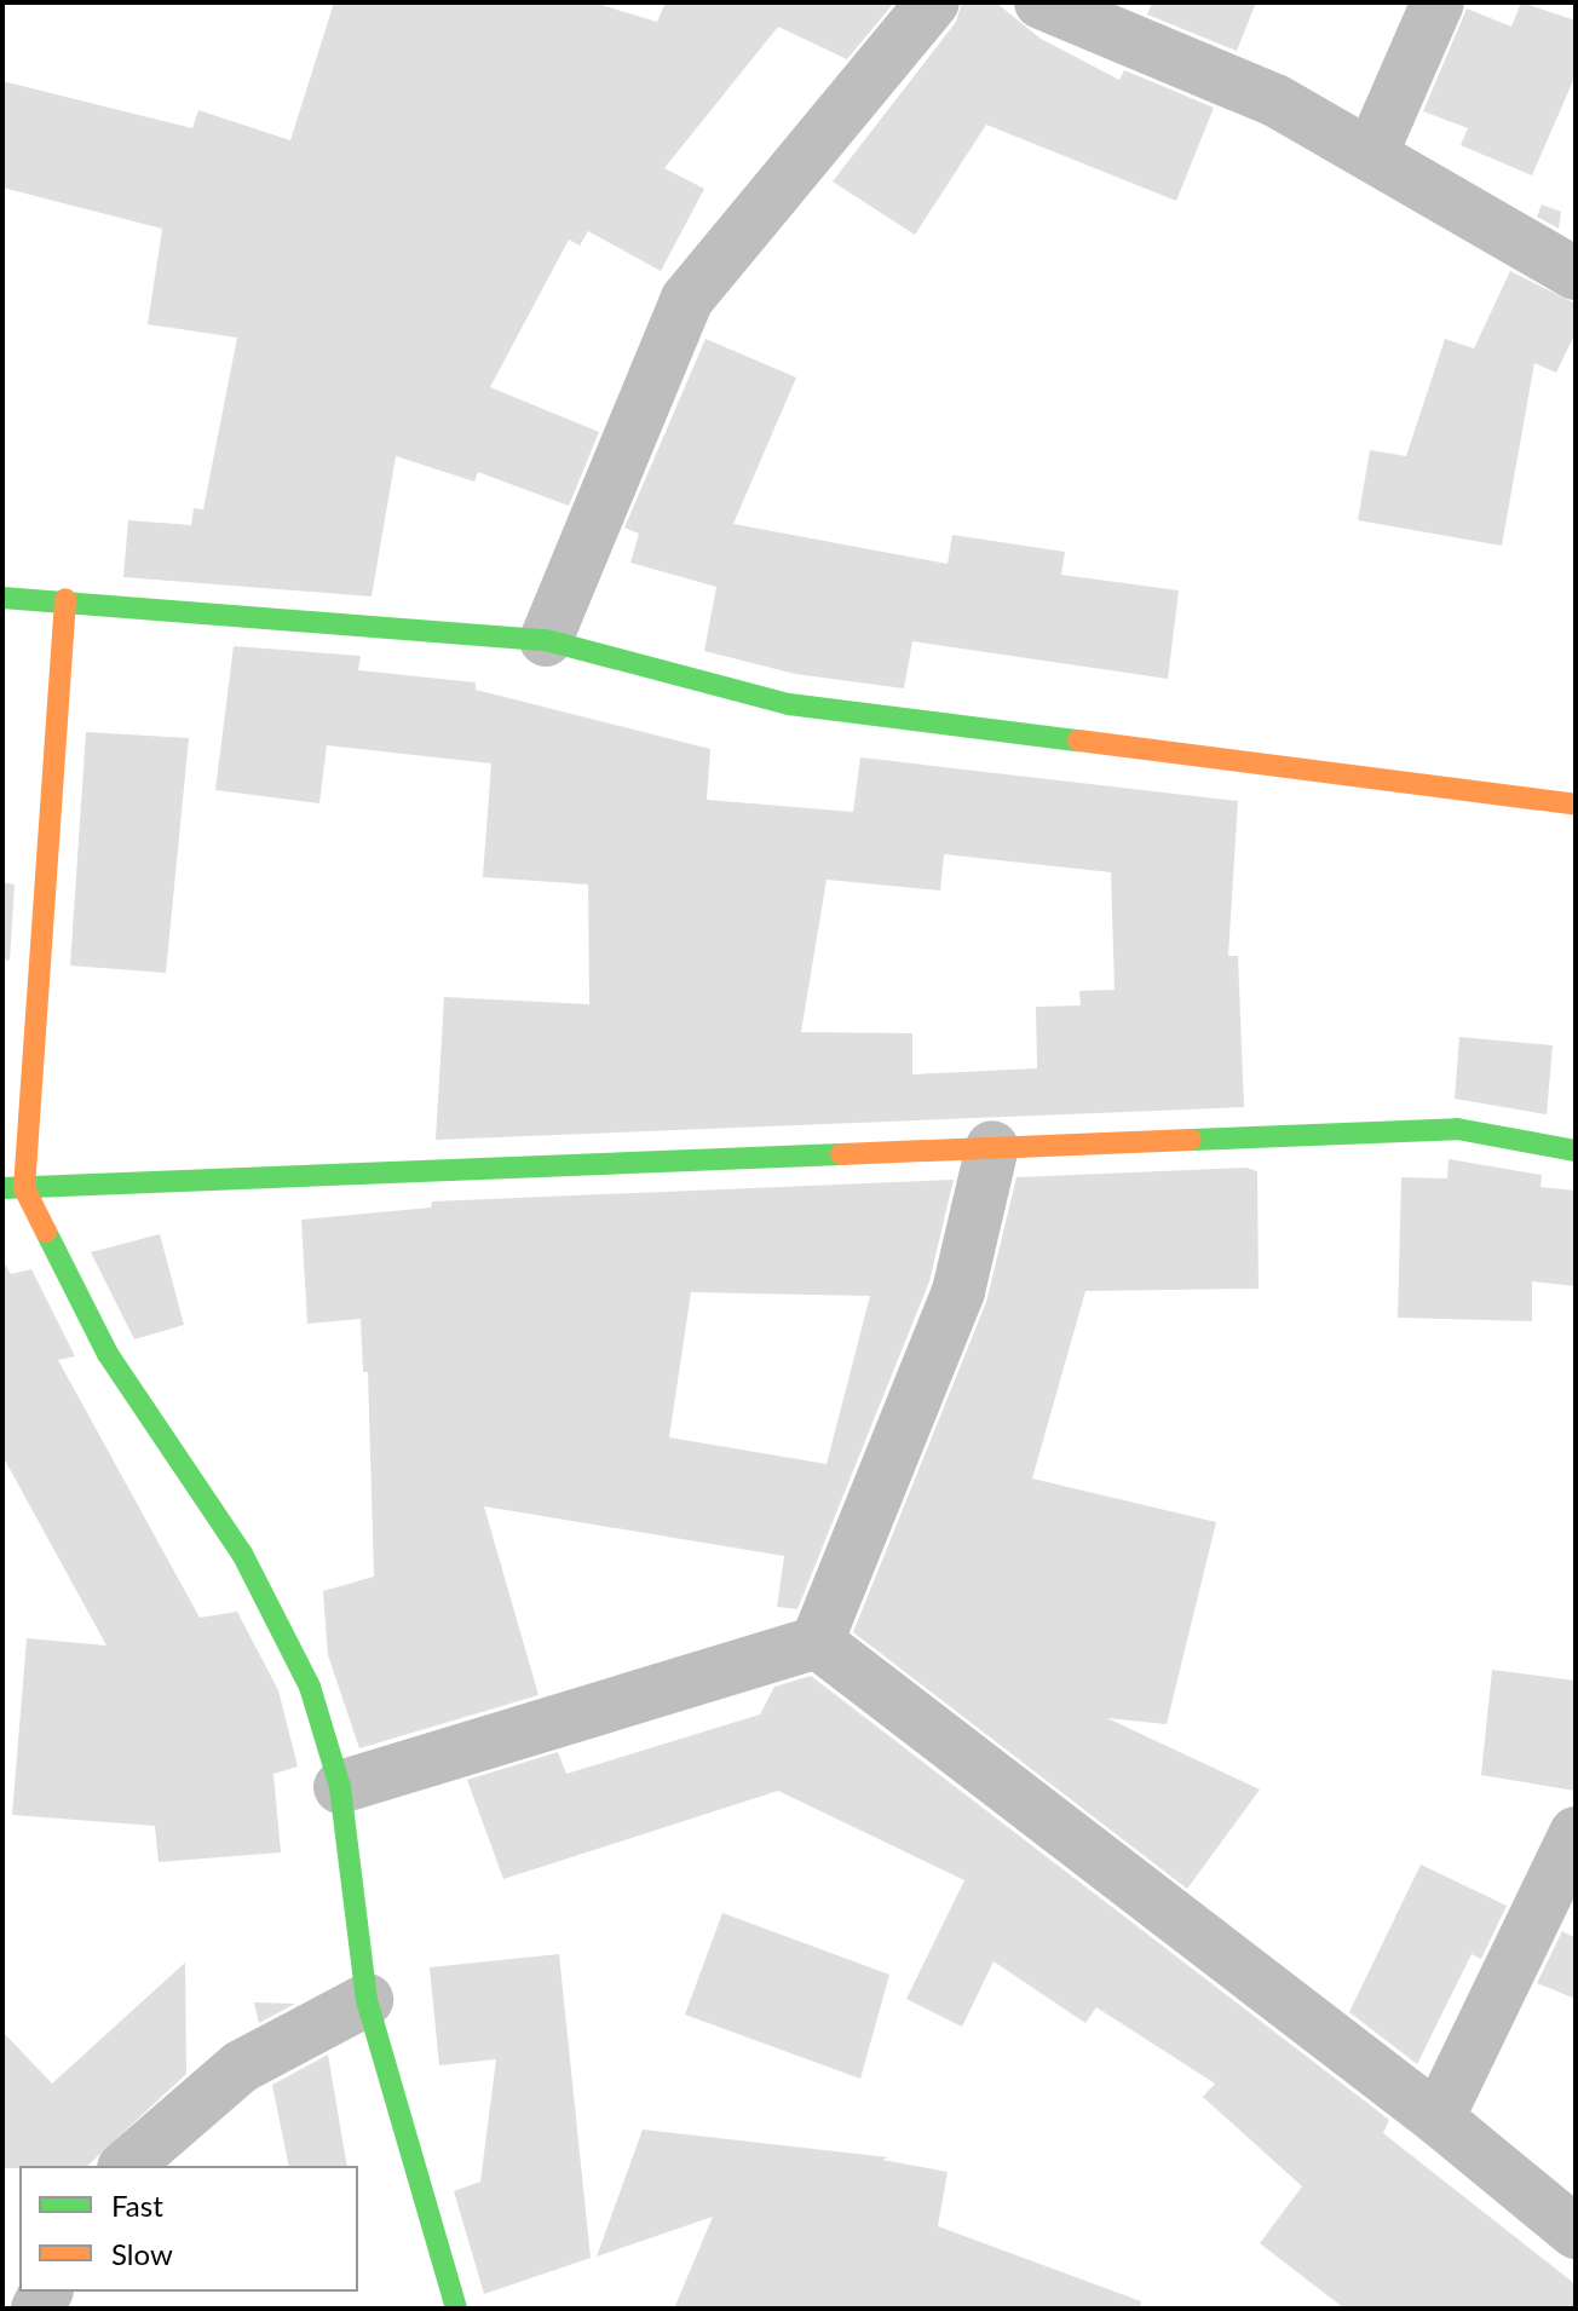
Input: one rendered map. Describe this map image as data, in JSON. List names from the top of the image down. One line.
{"legend":["Fast","Slow"]}
